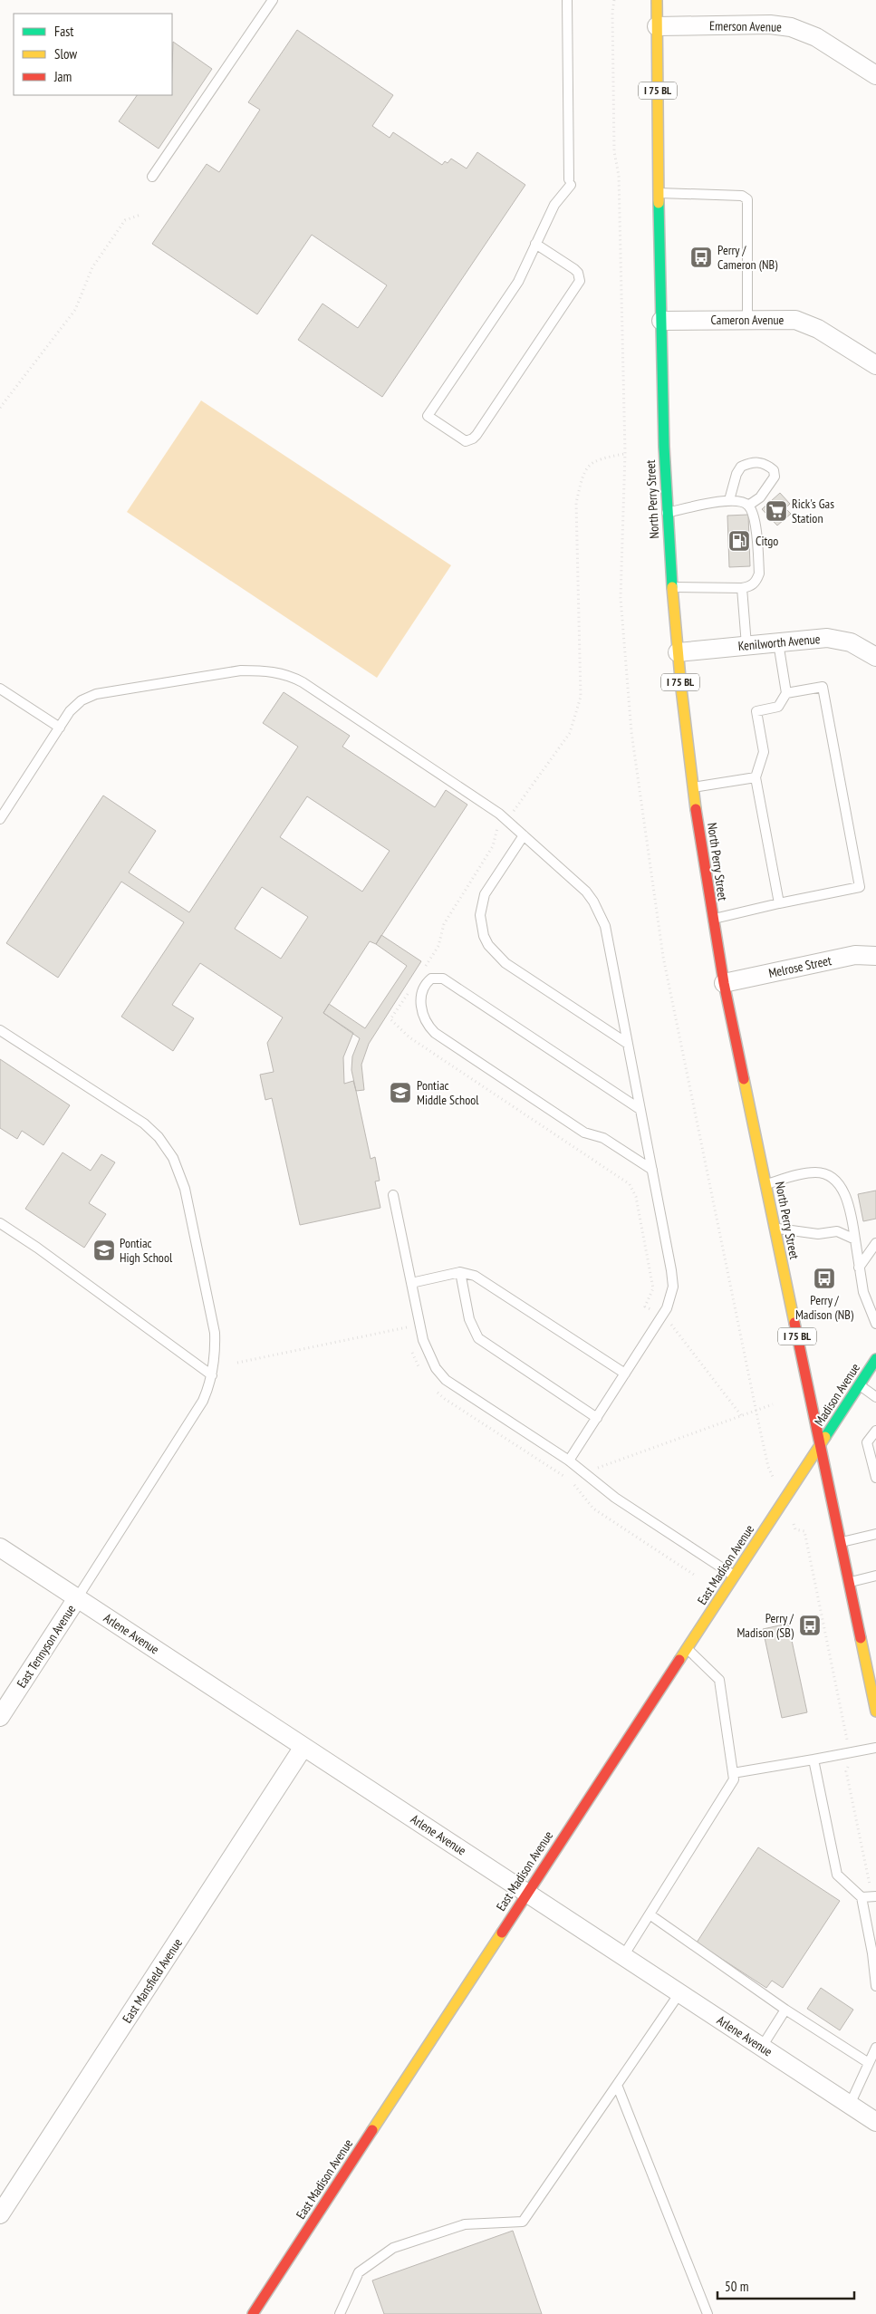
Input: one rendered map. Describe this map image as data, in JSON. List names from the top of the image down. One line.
{"streets":{"main road":["I 75 BL","North Perry Street","Madison Avenue","East Madison Avenue"],"street":["Emerson Avenue","Cameron Avenue","Kenilworth Avenue","Melrose Street","Arlene Avenue","East Tennyson Avenue","East Mansfield Avenue"]},"crossings":[["Emerson Avenue","North Perry Street"],["Cameron Avenue","North Perry Street"],["North Perry Street","Kenilworth Avenue"],["North Perry Street","Melrose Street"],["North Perry Street","Madison Avenue"],["North Perry Street","East Madison Avenue"],["Madison Avenue","East Madison Avenue"],["East Madison Avenue","Arlene Avenue"],["Arlene Avenue","East Tennyson Avenue"],["Arlene Avenue","East Mansfield Avenue"]],"places":{"bus stop":["Perry / Cameron (NB)","Perry / Madison (NB)","Perry / Madison (SB)"],"supermarket":["Rick's Gas Station"],"fuel station":["Citgo"],"school or university":["Pontiac Middle School","Pontiac High School"]},"legend":["Fast","Slow","Jam"],"scale_bar":"50 m"}
